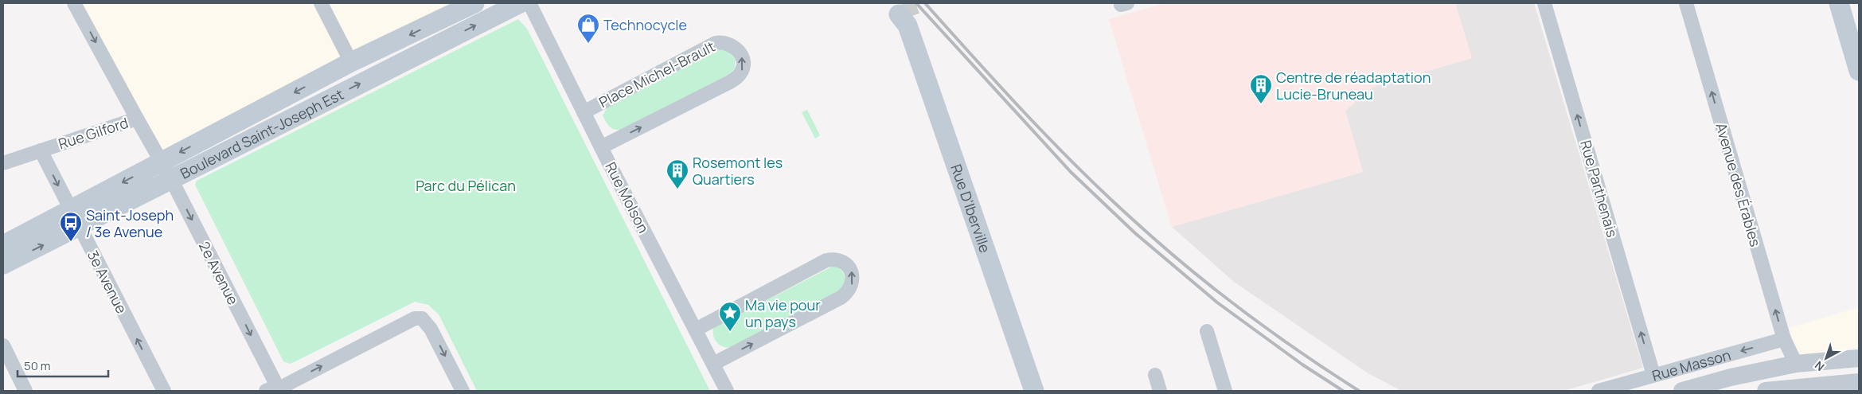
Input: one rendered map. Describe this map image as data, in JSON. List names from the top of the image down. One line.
{"streets":{"main road":["Boulevard Saint-Joseph Est","Rue D'Iberville"],"street":["Place Michel-Brault","Rue Gilford","Avenue des Érables","Rue Parthenais","Rue Molson","2e Avenue","3e Avenue","Rue Masson"]},"crossings":[["Place Michel-Brault","Rue Molson"],["Rue Gilford","Boulevard Saint-Joseph Est"],["Rue Gilford","2e Avenue"],["Rue Gilford","3e Avenue"],["Boulevard Saint-Joseph Est","2e Avenue"],["Boulevard Saint-Joseph Est","3e Avenue"],["Avenue des Érables","Rue Masson"],["Rue Parthenais","Rue Masson"]],"one_way":["Avenue des Érables","Rue Parthenais","2e Avenue"],"parks":["Parc du Pélican"],"places":{"shop":["Technocycle"],"building":["Centre de réadaptation Lucie-Bruneau","Rosemont les Quartiers"],"bus stop":["Saint-Joseph / 3e Avenue"],"place":["Ma vie pour un pays"]},"scale_bar":"50 m","north":"bottom left"}
